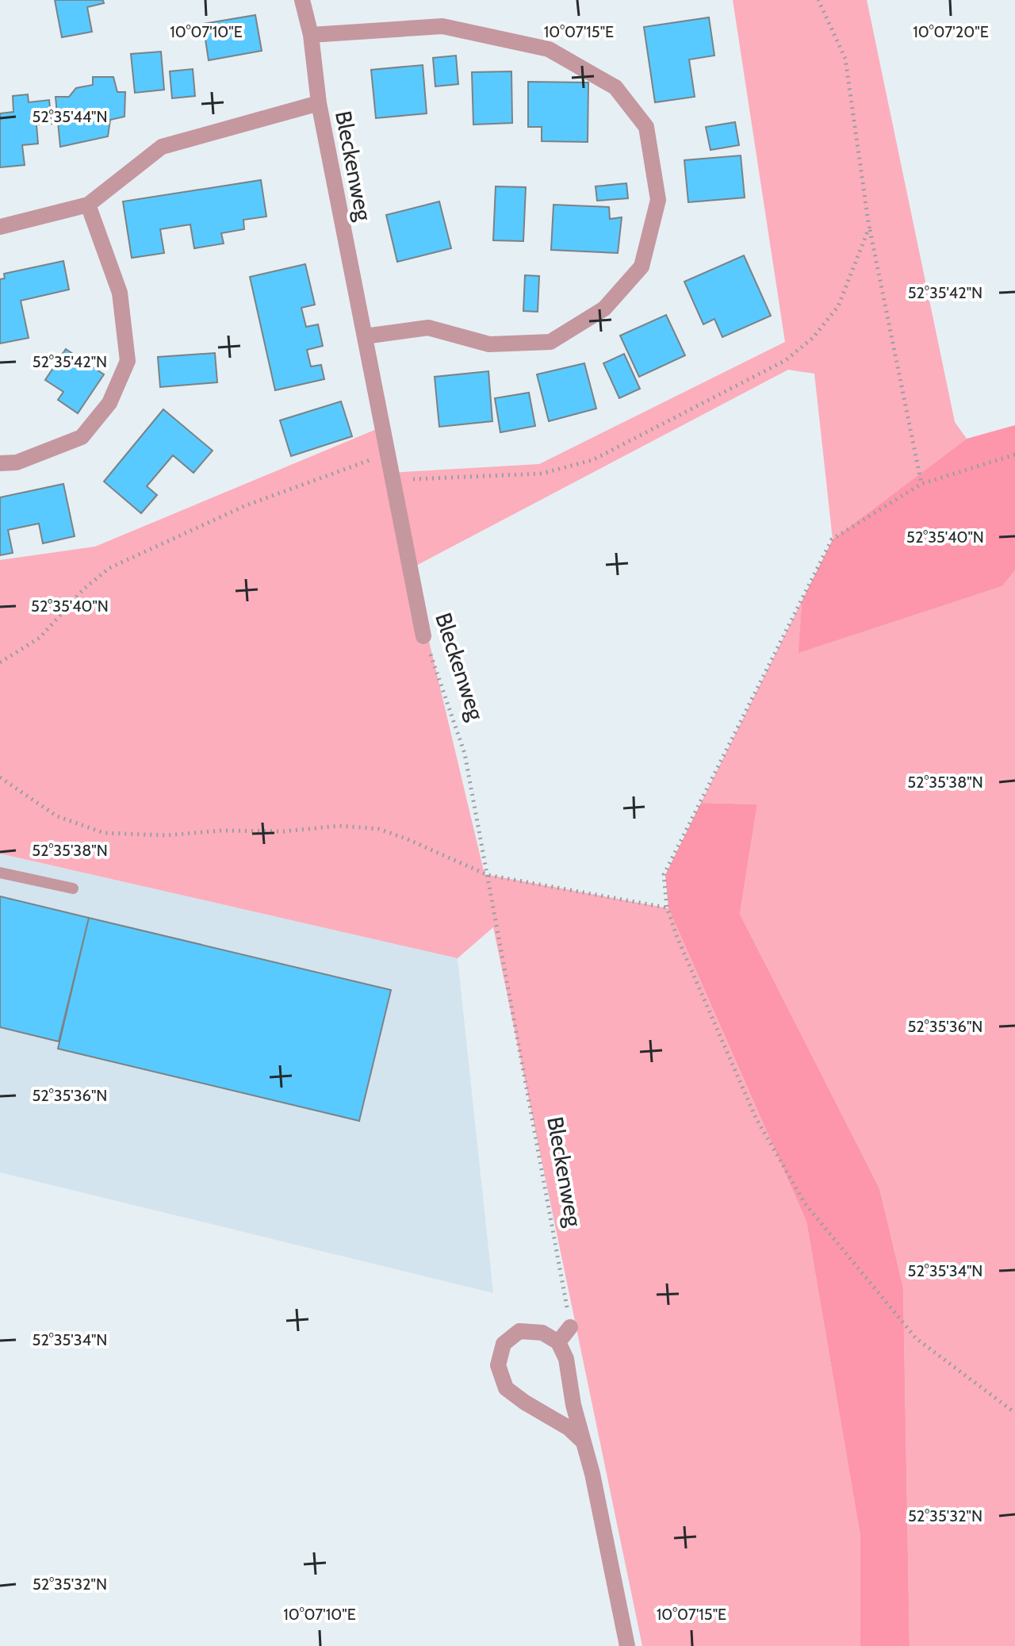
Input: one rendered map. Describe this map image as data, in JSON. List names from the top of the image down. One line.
{"streets":{"street":["Bleckenweg"]},"coordinates":["10°07'10\"E","10°07'15\"E","10°07'20\"E","52°35'44\"N","52°35'42\"N","52°35'40\"N","52°35'38\"N","52°35'36\"N","52°35'34\"N","52°35'32\"N"]}
